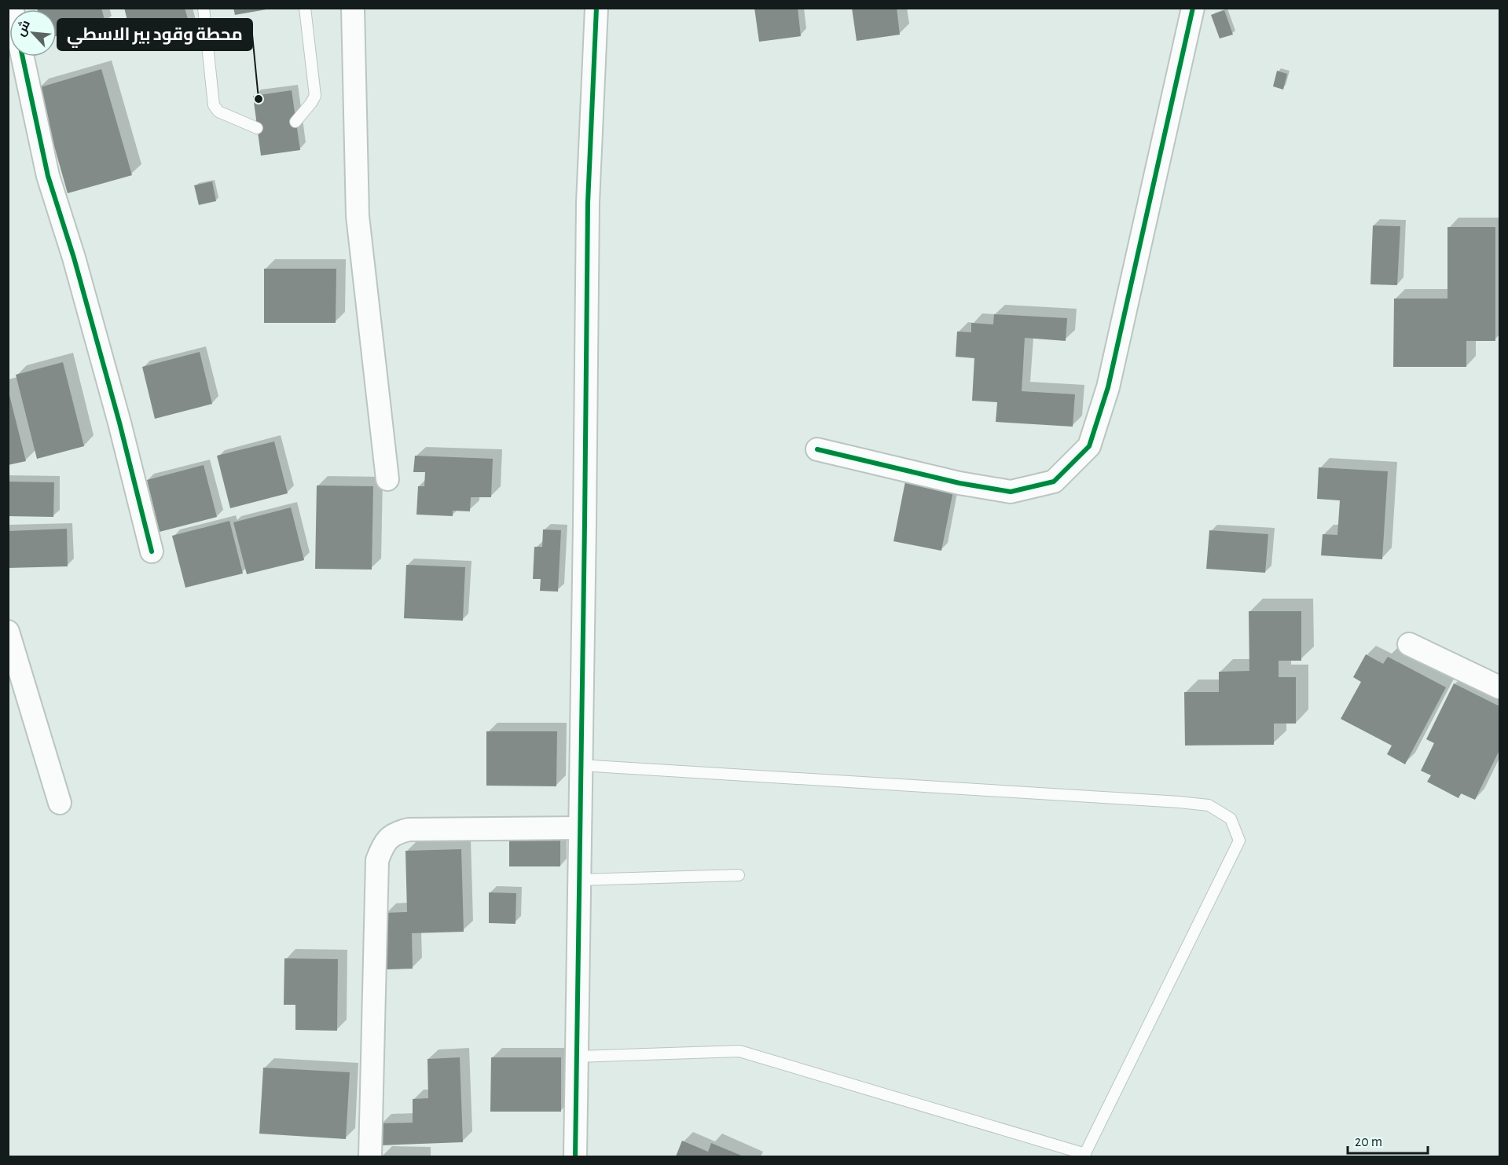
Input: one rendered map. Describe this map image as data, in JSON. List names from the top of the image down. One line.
{"places":["محطة وقود بير الاسطي"],"scale_bar":"20 m","north":"top left"}
